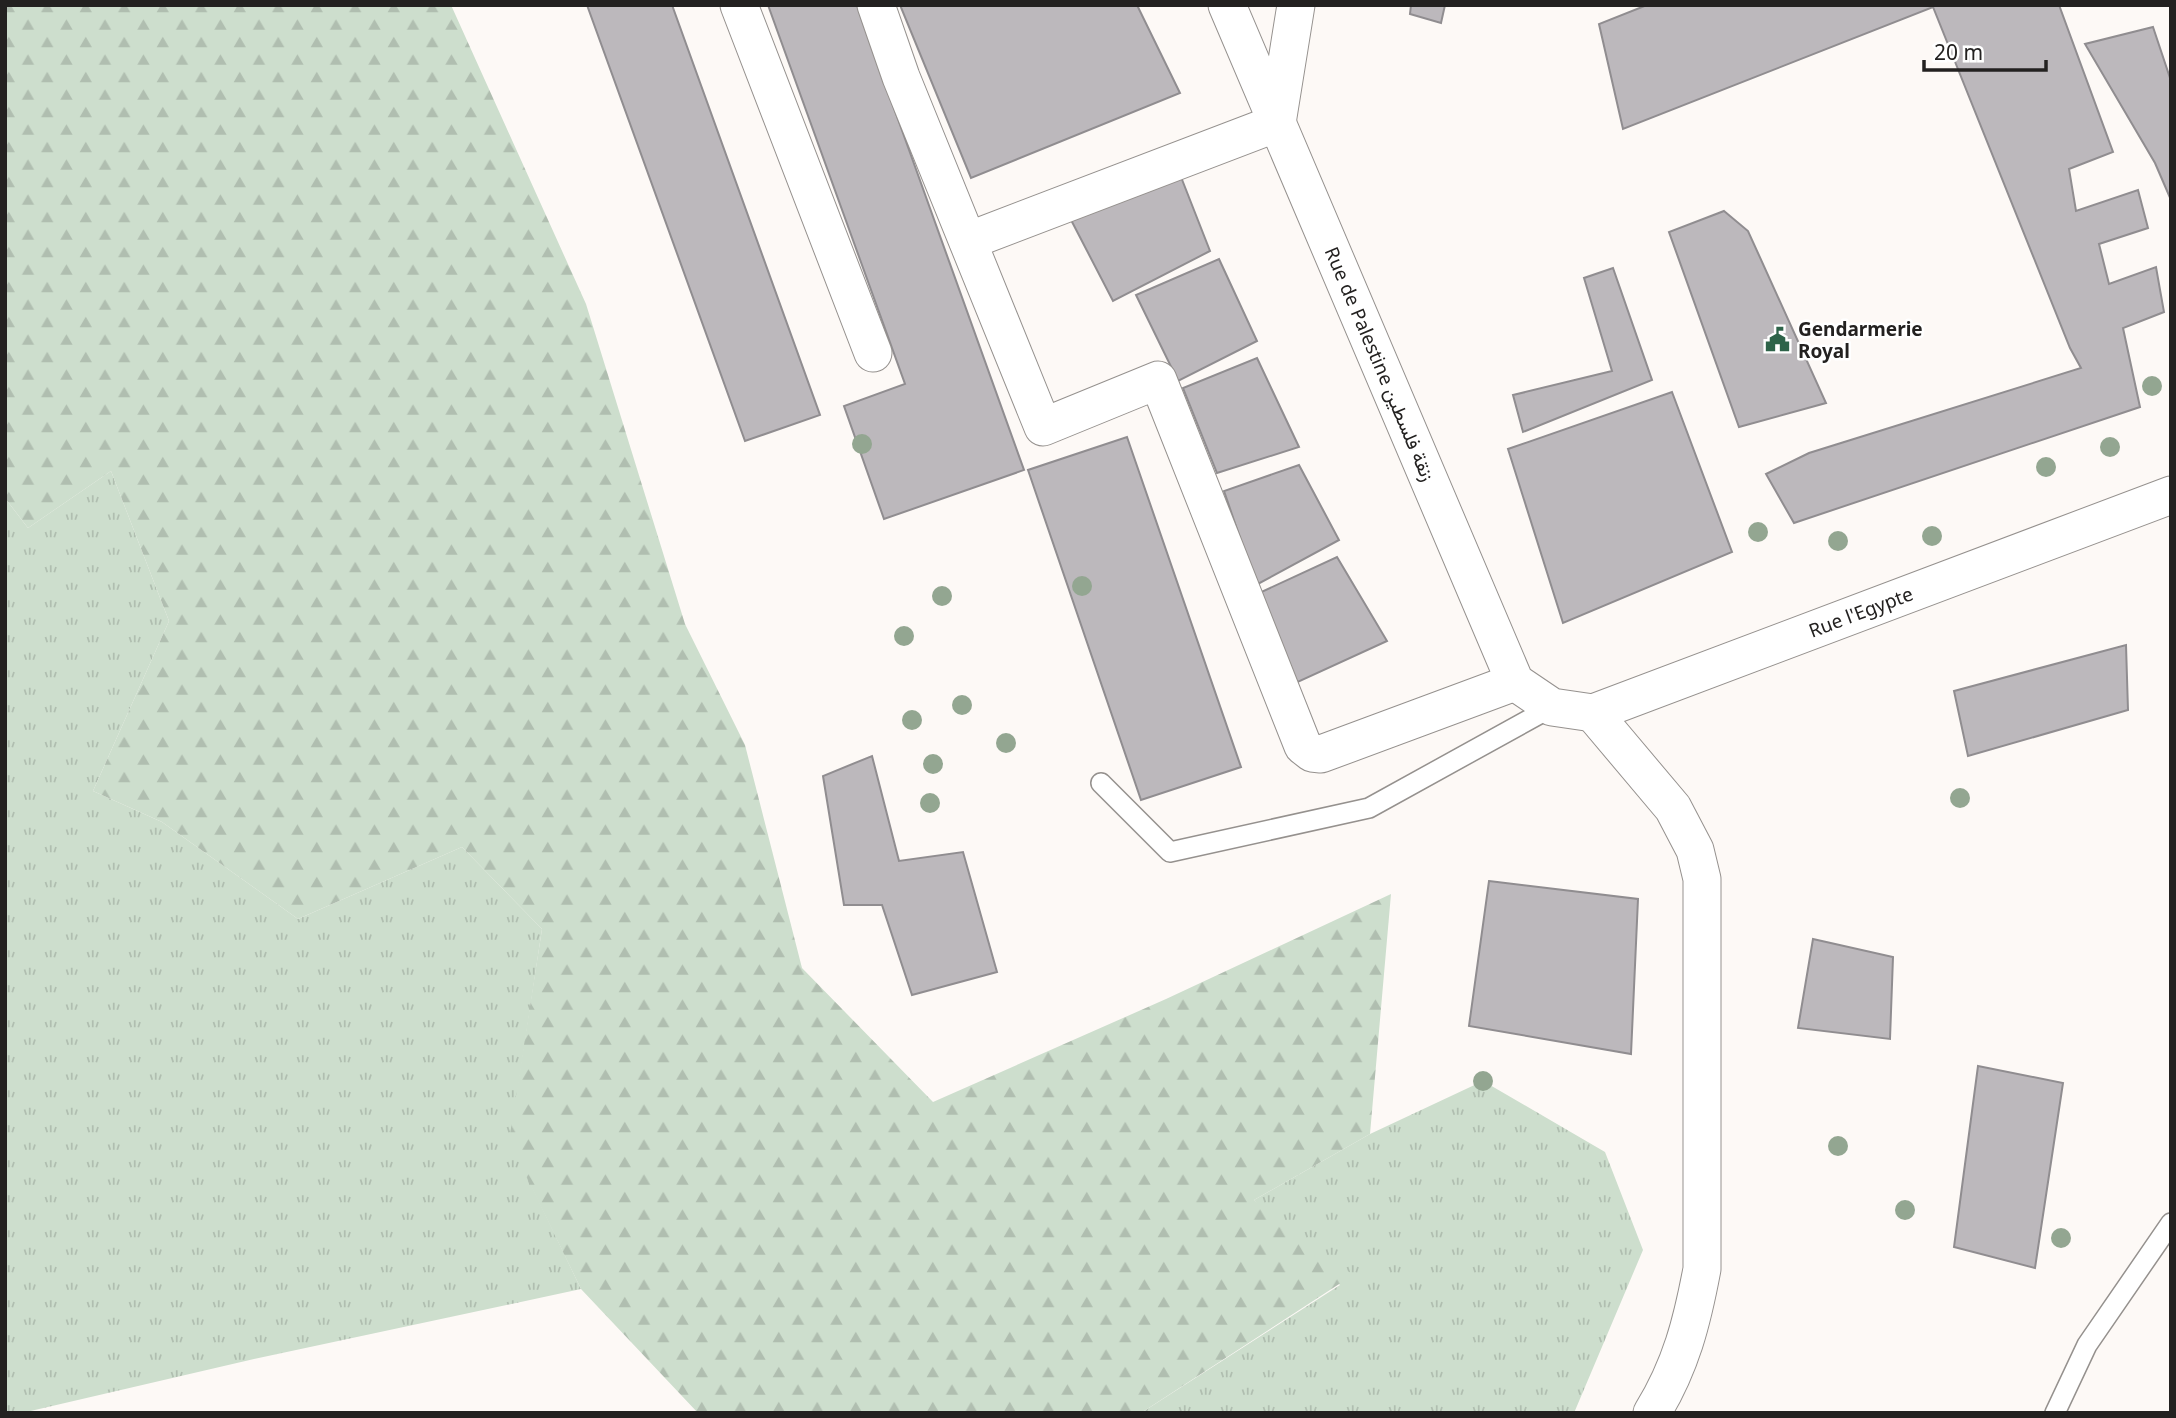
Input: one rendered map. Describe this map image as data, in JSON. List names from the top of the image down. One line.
{"streets":{"street":["Rue de Palestine زنقة فلسطين","Rue l'Egypte"]},"places":{"public building":["Gendarmerie Royal"]},"scale_bar":"20 m"}
